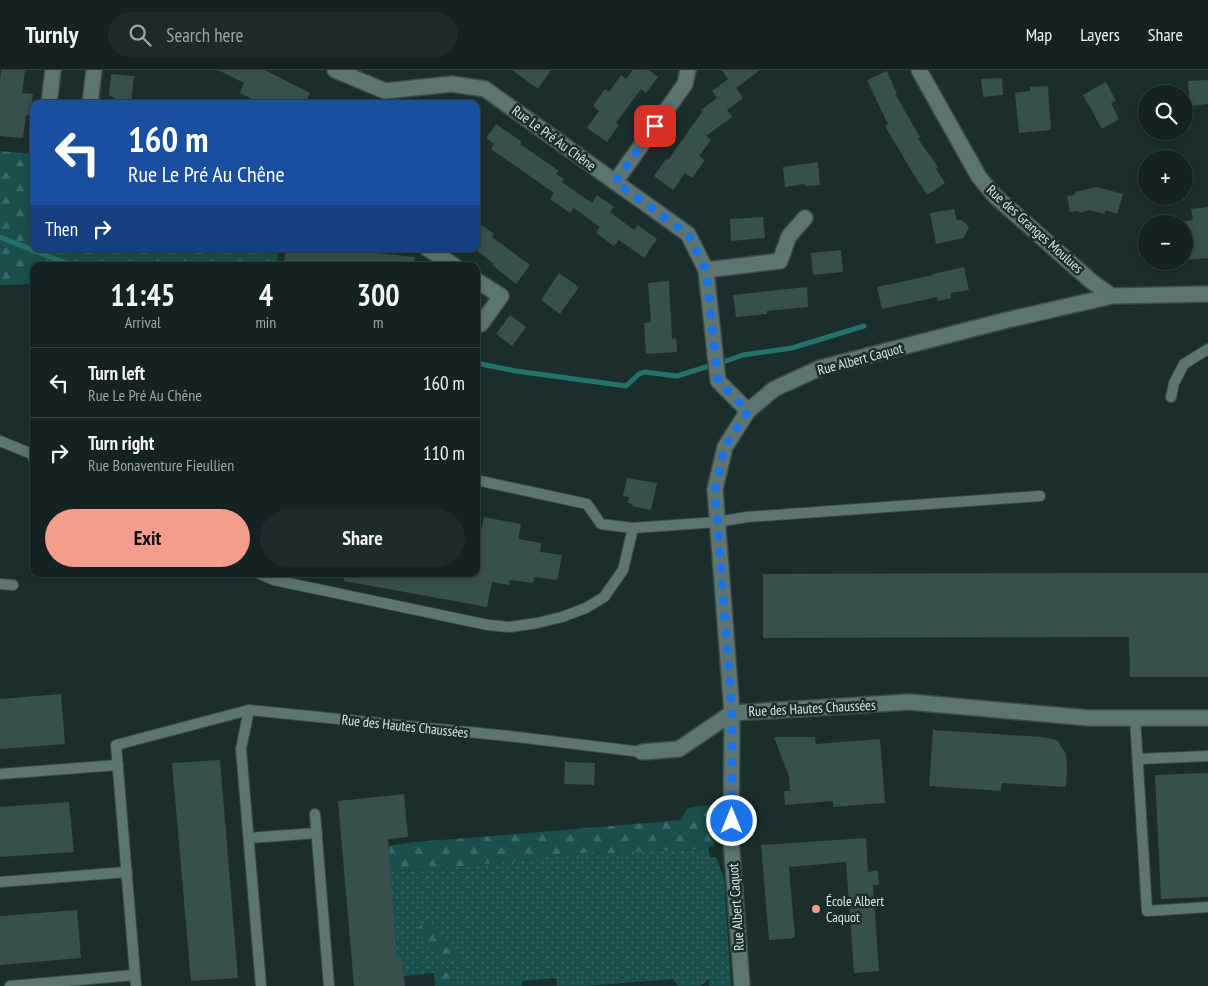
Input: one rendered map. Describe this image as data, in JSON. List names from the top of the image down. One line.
{"streets":{"street":["Rue Le Pré Au Chêne","Rue des Granges Moulues","Rue Albert Caquot","Rue des Hautes Chaussées"]},"crossings":[["Rue Le Pré Au Chêne","Rue Albert Caquot"],["Rue des Granges Moulues","Rue Albert Caquot"],["Rue Albert Caquot","Rue des Hautes Chaussées"]],"places":["École Albert Caquot"],"page":{"header":"Turnly","search":"Search here","nav":["Map","Layers","Share"],"map_buttons":["+","−"],"turn":["160 m","Rue Le Pré Au Chêne"],"then":"Then","eta":["11:45","Arrival","4","min","300","m"],"list":[{"name":"Turn left","note":"Rue Le Pré Au Chêne","value":"160 m"},{"name":"Turn right","note":"Rue Bonaventure Fieullien","value":"110 m"}],"buttons":["Exit","Share"]}}
